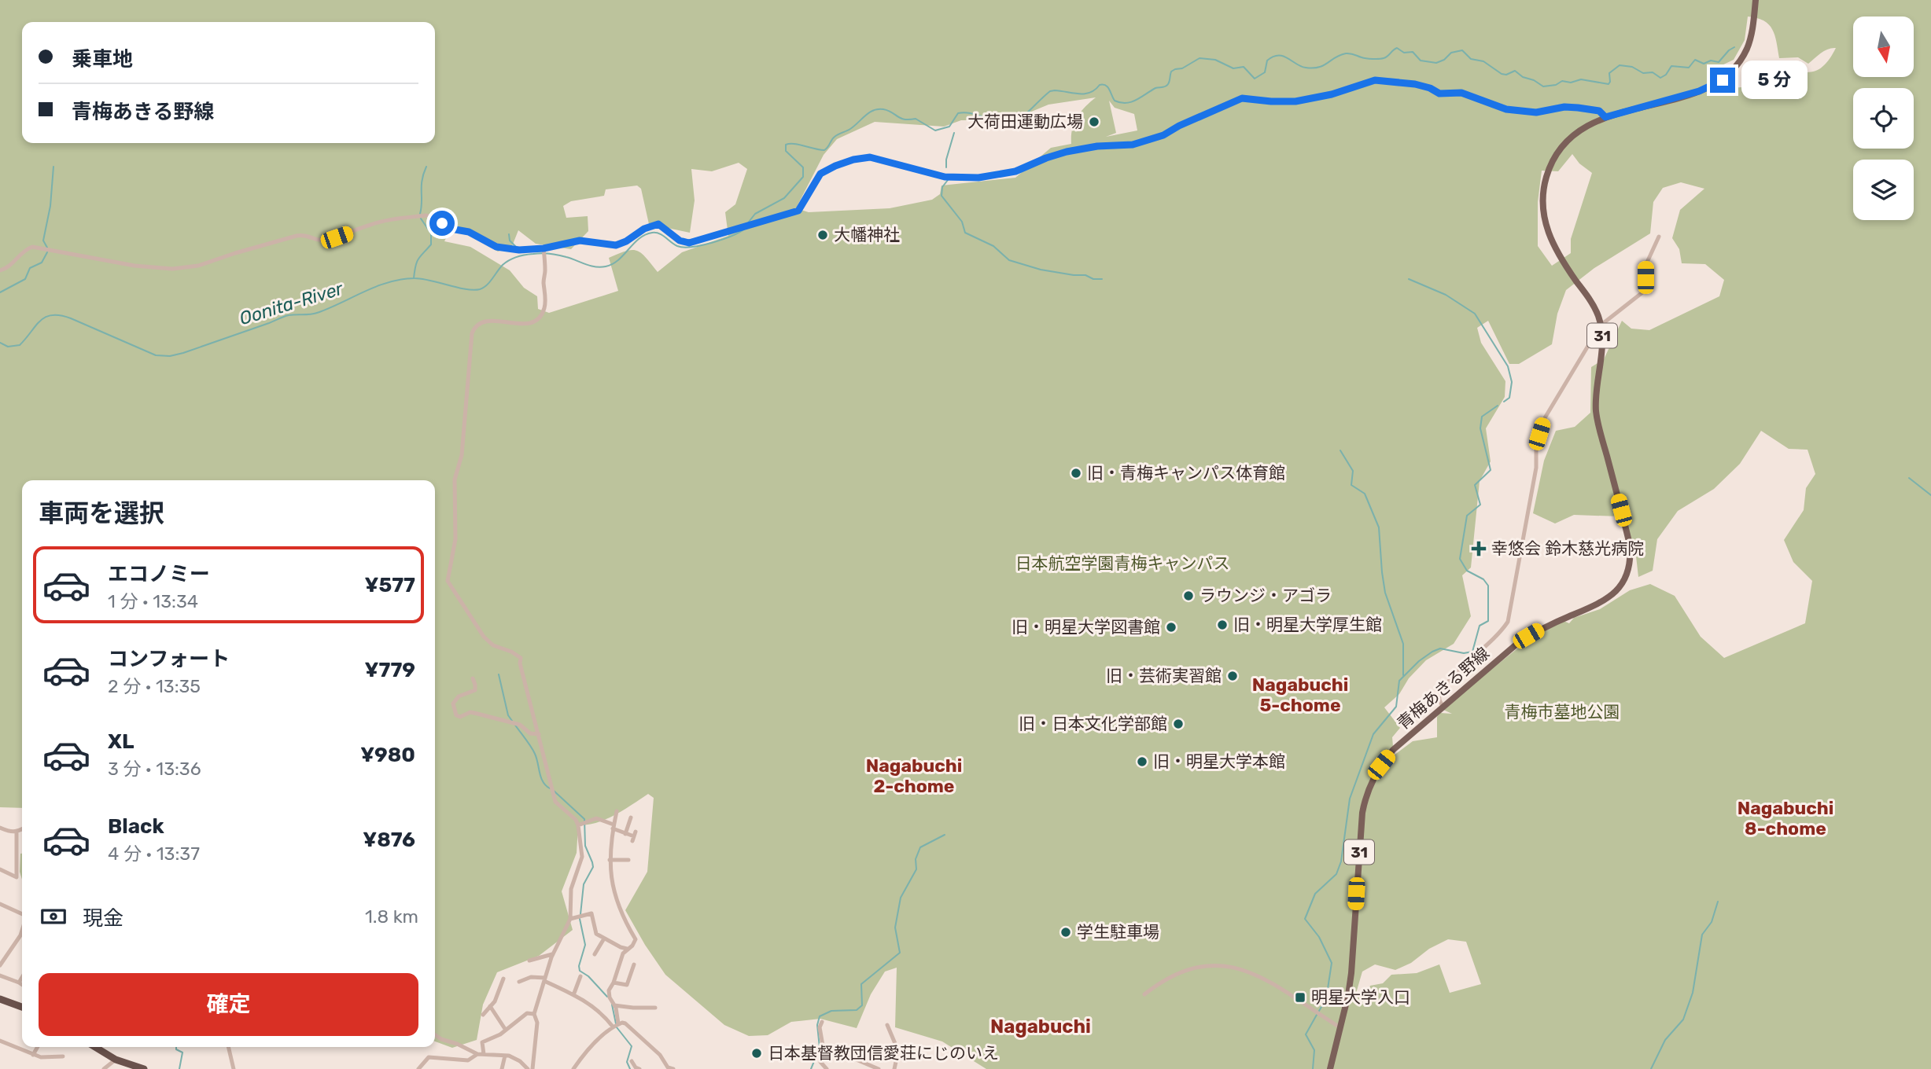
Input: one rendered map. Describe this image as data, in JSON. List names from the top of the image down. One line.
{"streets":{"main road":["31","青梅あきる野線"]},"districts":["Nagabuchi 5-chome","Nagabuchi 2-chome","Nagabuchi 8-chome","Nagabuchi"],"water":["Oonita-River"],"parks":["日本航空学園青梅キャンパス","青梅市墓地公園"],"places":{"other":["大荷田運動広場","大幡神社","旧・青梅キャンパス体育館","ラウンジ・アゴラ","旧・明星大学厚生館","旧・明星大学図書館","旧・芸術実習館","旧・日本文化学部館","旧・明星大学本館","学生駐車場","日本基督教団信愛荘にじのいえ"],"health":["幸悠会 鈴木慈光病院"],"transit":["明星大学入口"]},"north":"bottom","page":{"banner":["乗車地","青梅あきる野線"],"bubble":"5 分","heading":"車両を選択","list":[{"name":"エコノミー","note":"1 分 · 13:34","value":"¥577"},{"name":"コンフォート","note":"2 分 · 13:35","value":"¥779"},{"name":"XL","note":"3 分 · 13:36","value":"¥980"},{"name":"Black","note":"4 分 · 13:37","value":"¥876"}],"pay":["現金","1.8 km"],"buttons":"確定"}}
